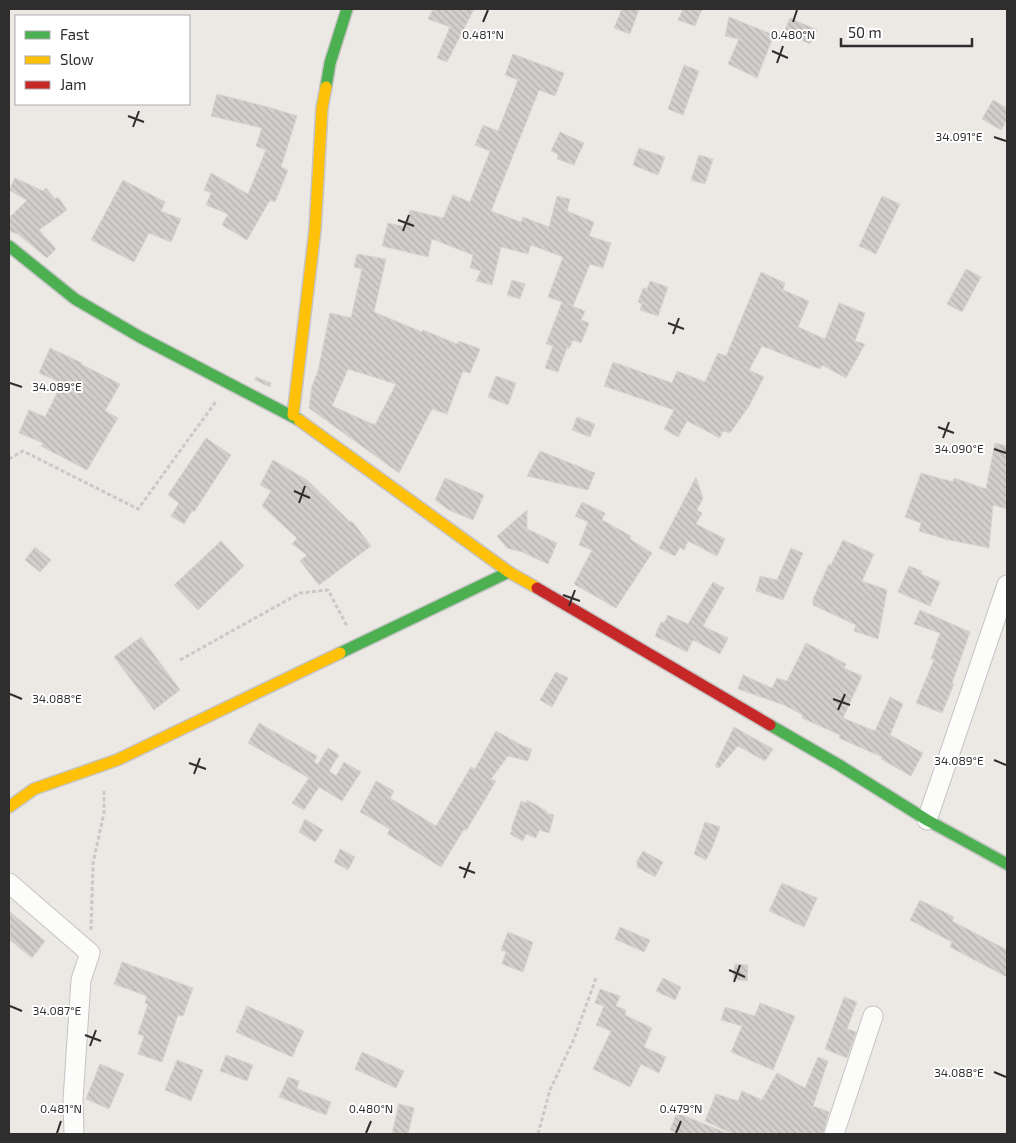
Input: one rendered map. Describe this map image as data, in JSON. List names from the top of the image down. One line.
{"legend":["Fast","Slow","Jam"],"scale_bar":"50 m","coordinates":["0.481°N","0.480°N","34.091°E","34.089°E","34.090°E","34.088°E","34.087°E","0.479°N"]}
